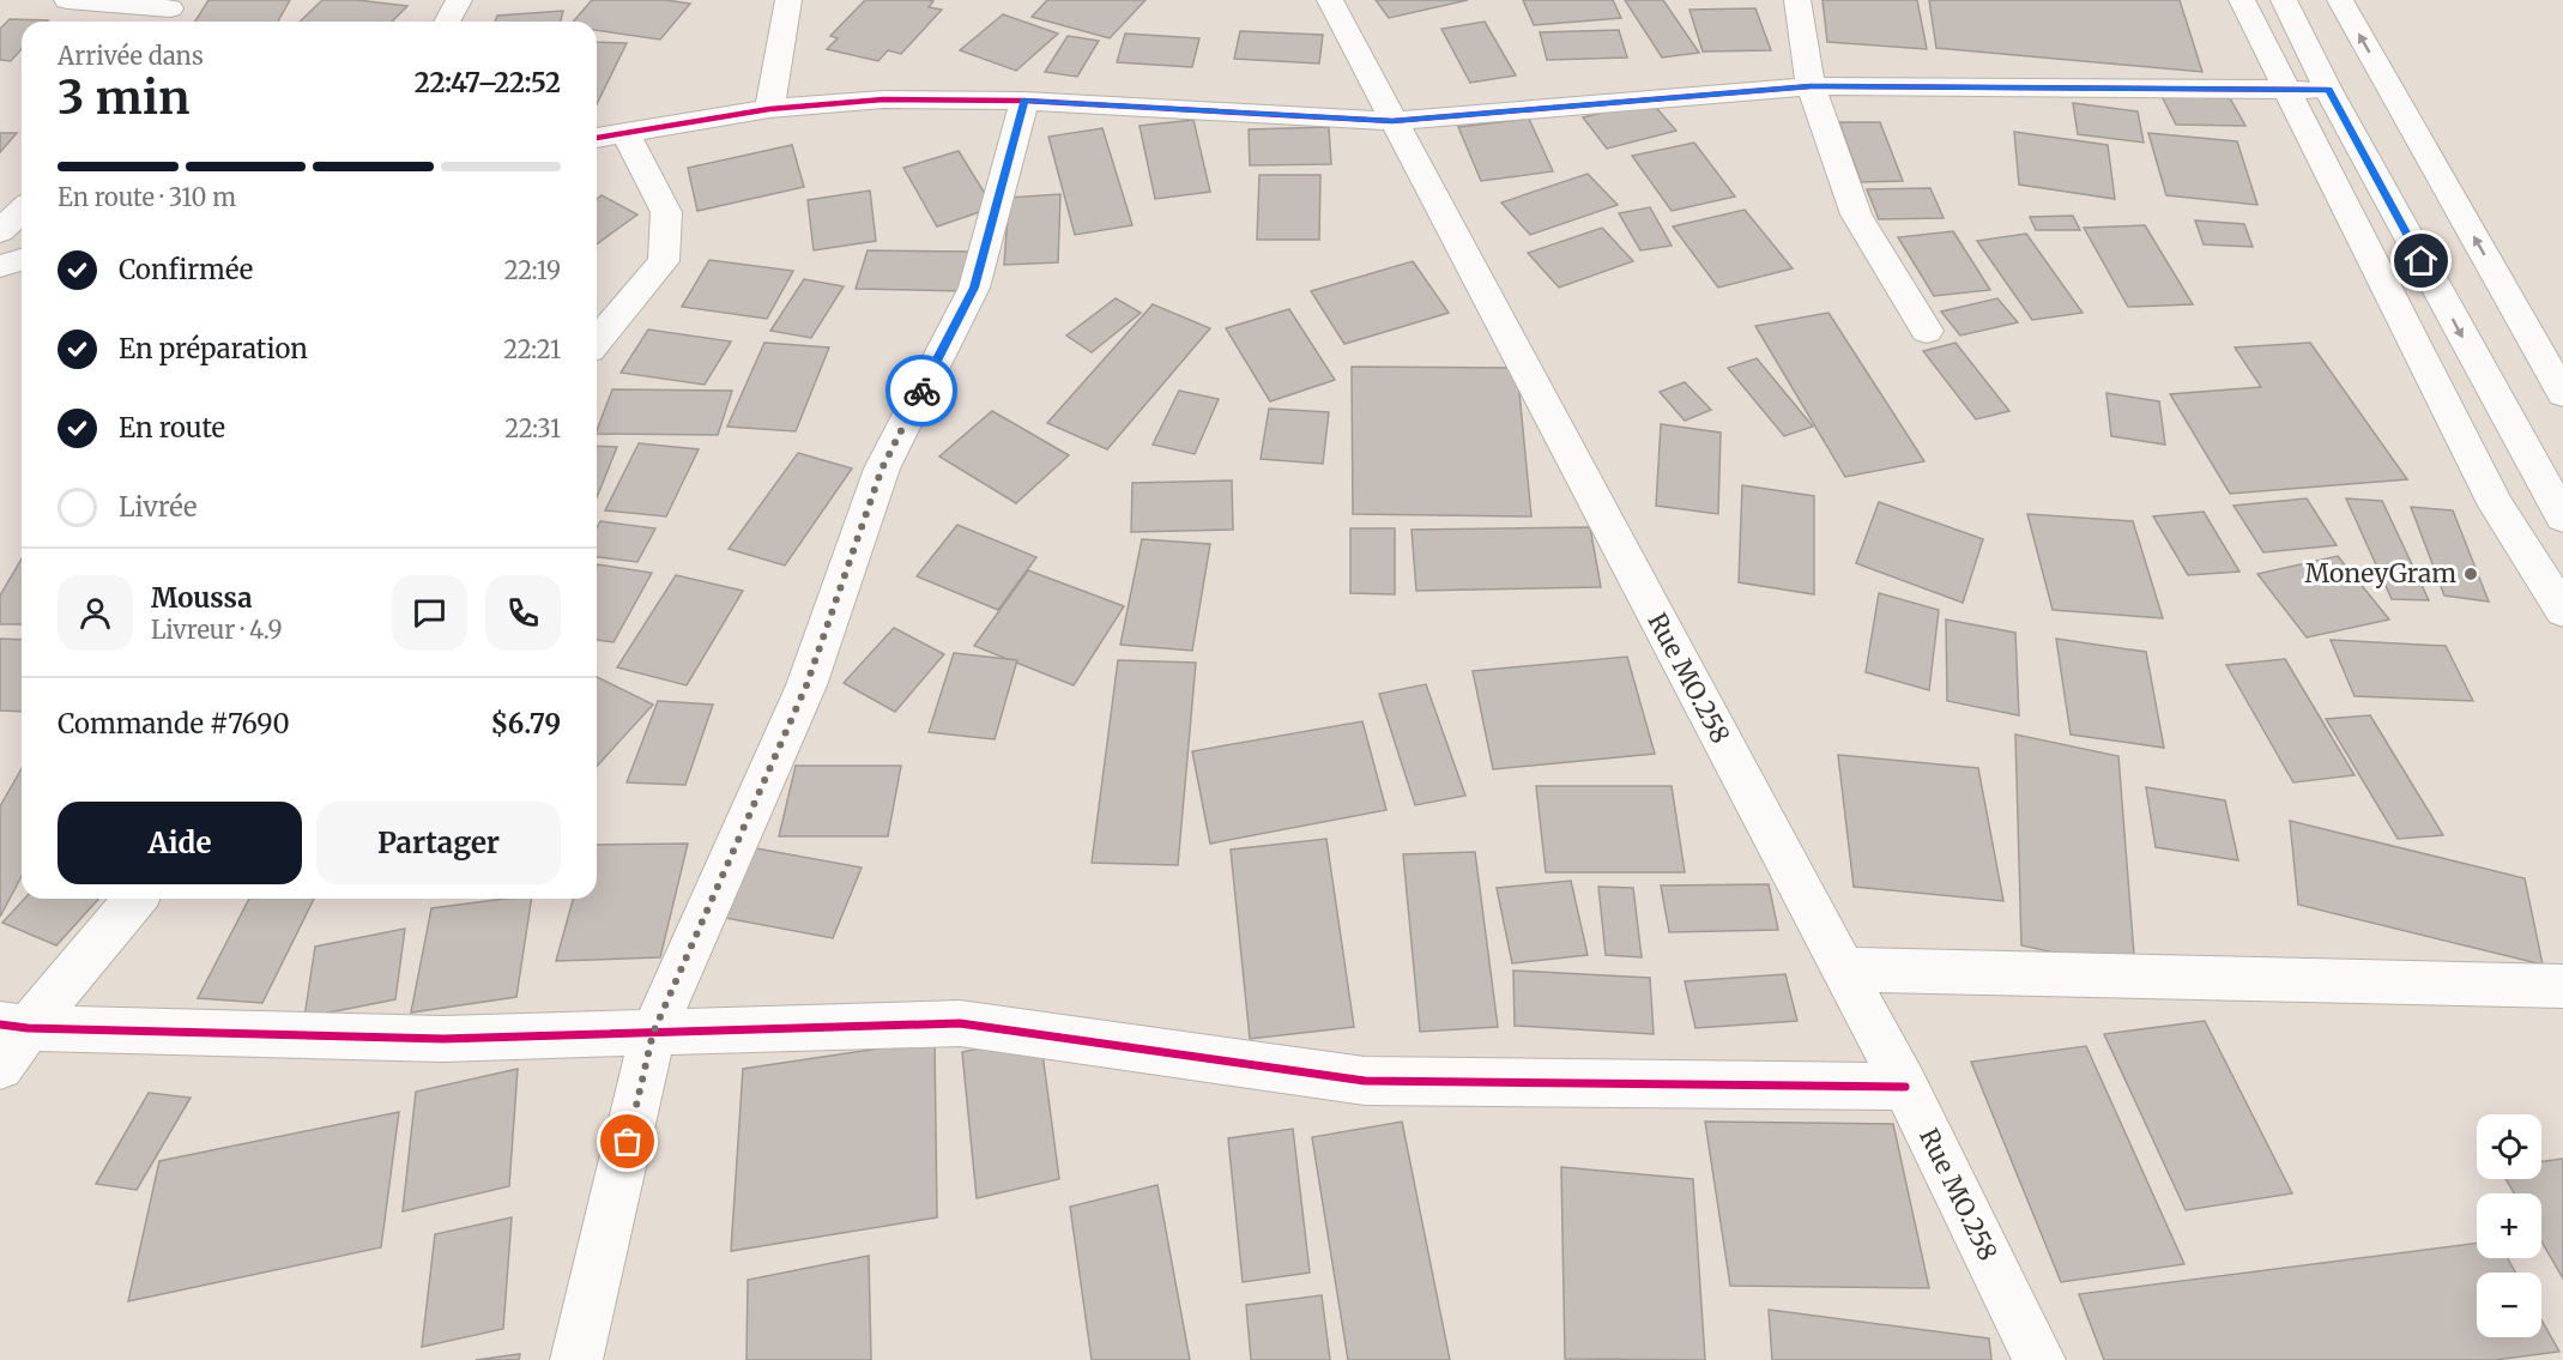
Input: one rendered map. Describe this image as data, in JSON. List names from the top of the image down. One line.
{"streets":{"main road":["Rue MO.258"]},"places":["MoneyGram"],"page":{"heading":["3 min","Arrivée dans","22:47–22:52"],"panel":["Moussa","Livreur · 4.9","Commande #7690","$6.79"],"bar":"En route · 310 m","list":[["Confirmée","22:19"],["En préparation","22:21"],["En route","22:31"],"Livrée"],"buttons":["Aide","Partager"],"map_buttons":["+","−"]}}
